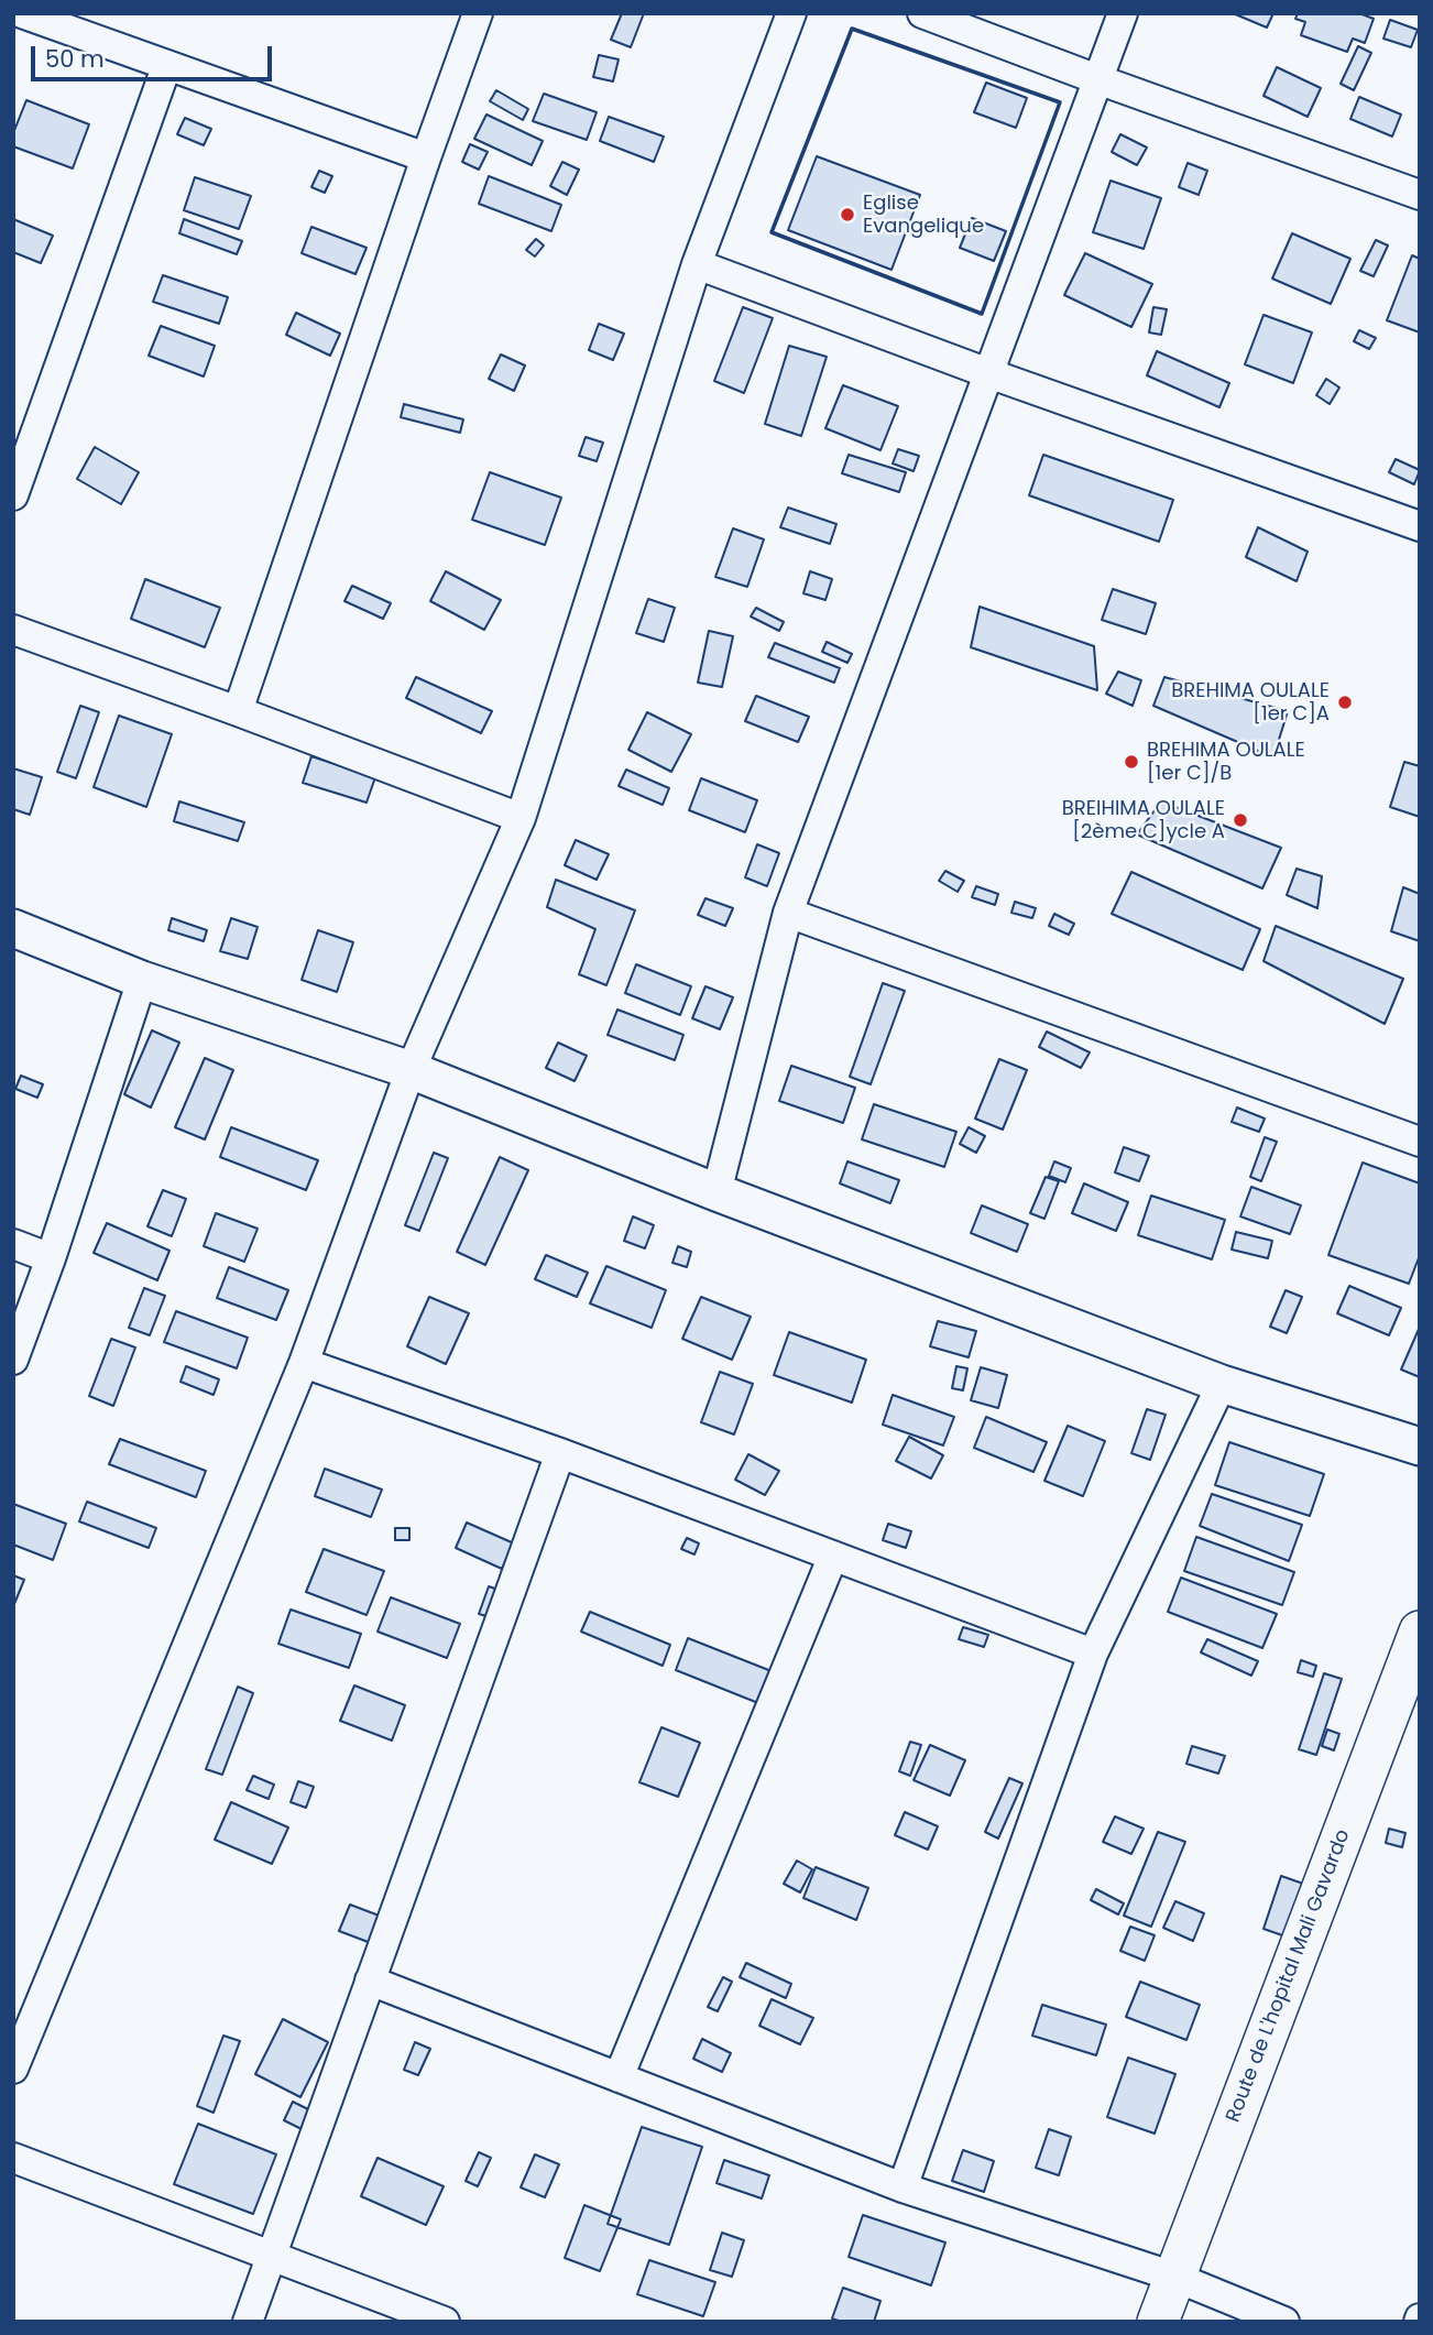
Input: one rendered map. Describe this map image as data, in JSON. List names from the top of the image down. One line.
{"streets":{"main road":["Route de L'hopital Mali Gavardo"]},"places":["Eglise Evangelique","BREHIMA OULALE [1er C]A","BREHIMA OULALE [1er C]/B","BREIHIMA OULALE [2ème C]ycle A"],"scale_bar":"50 m"}
